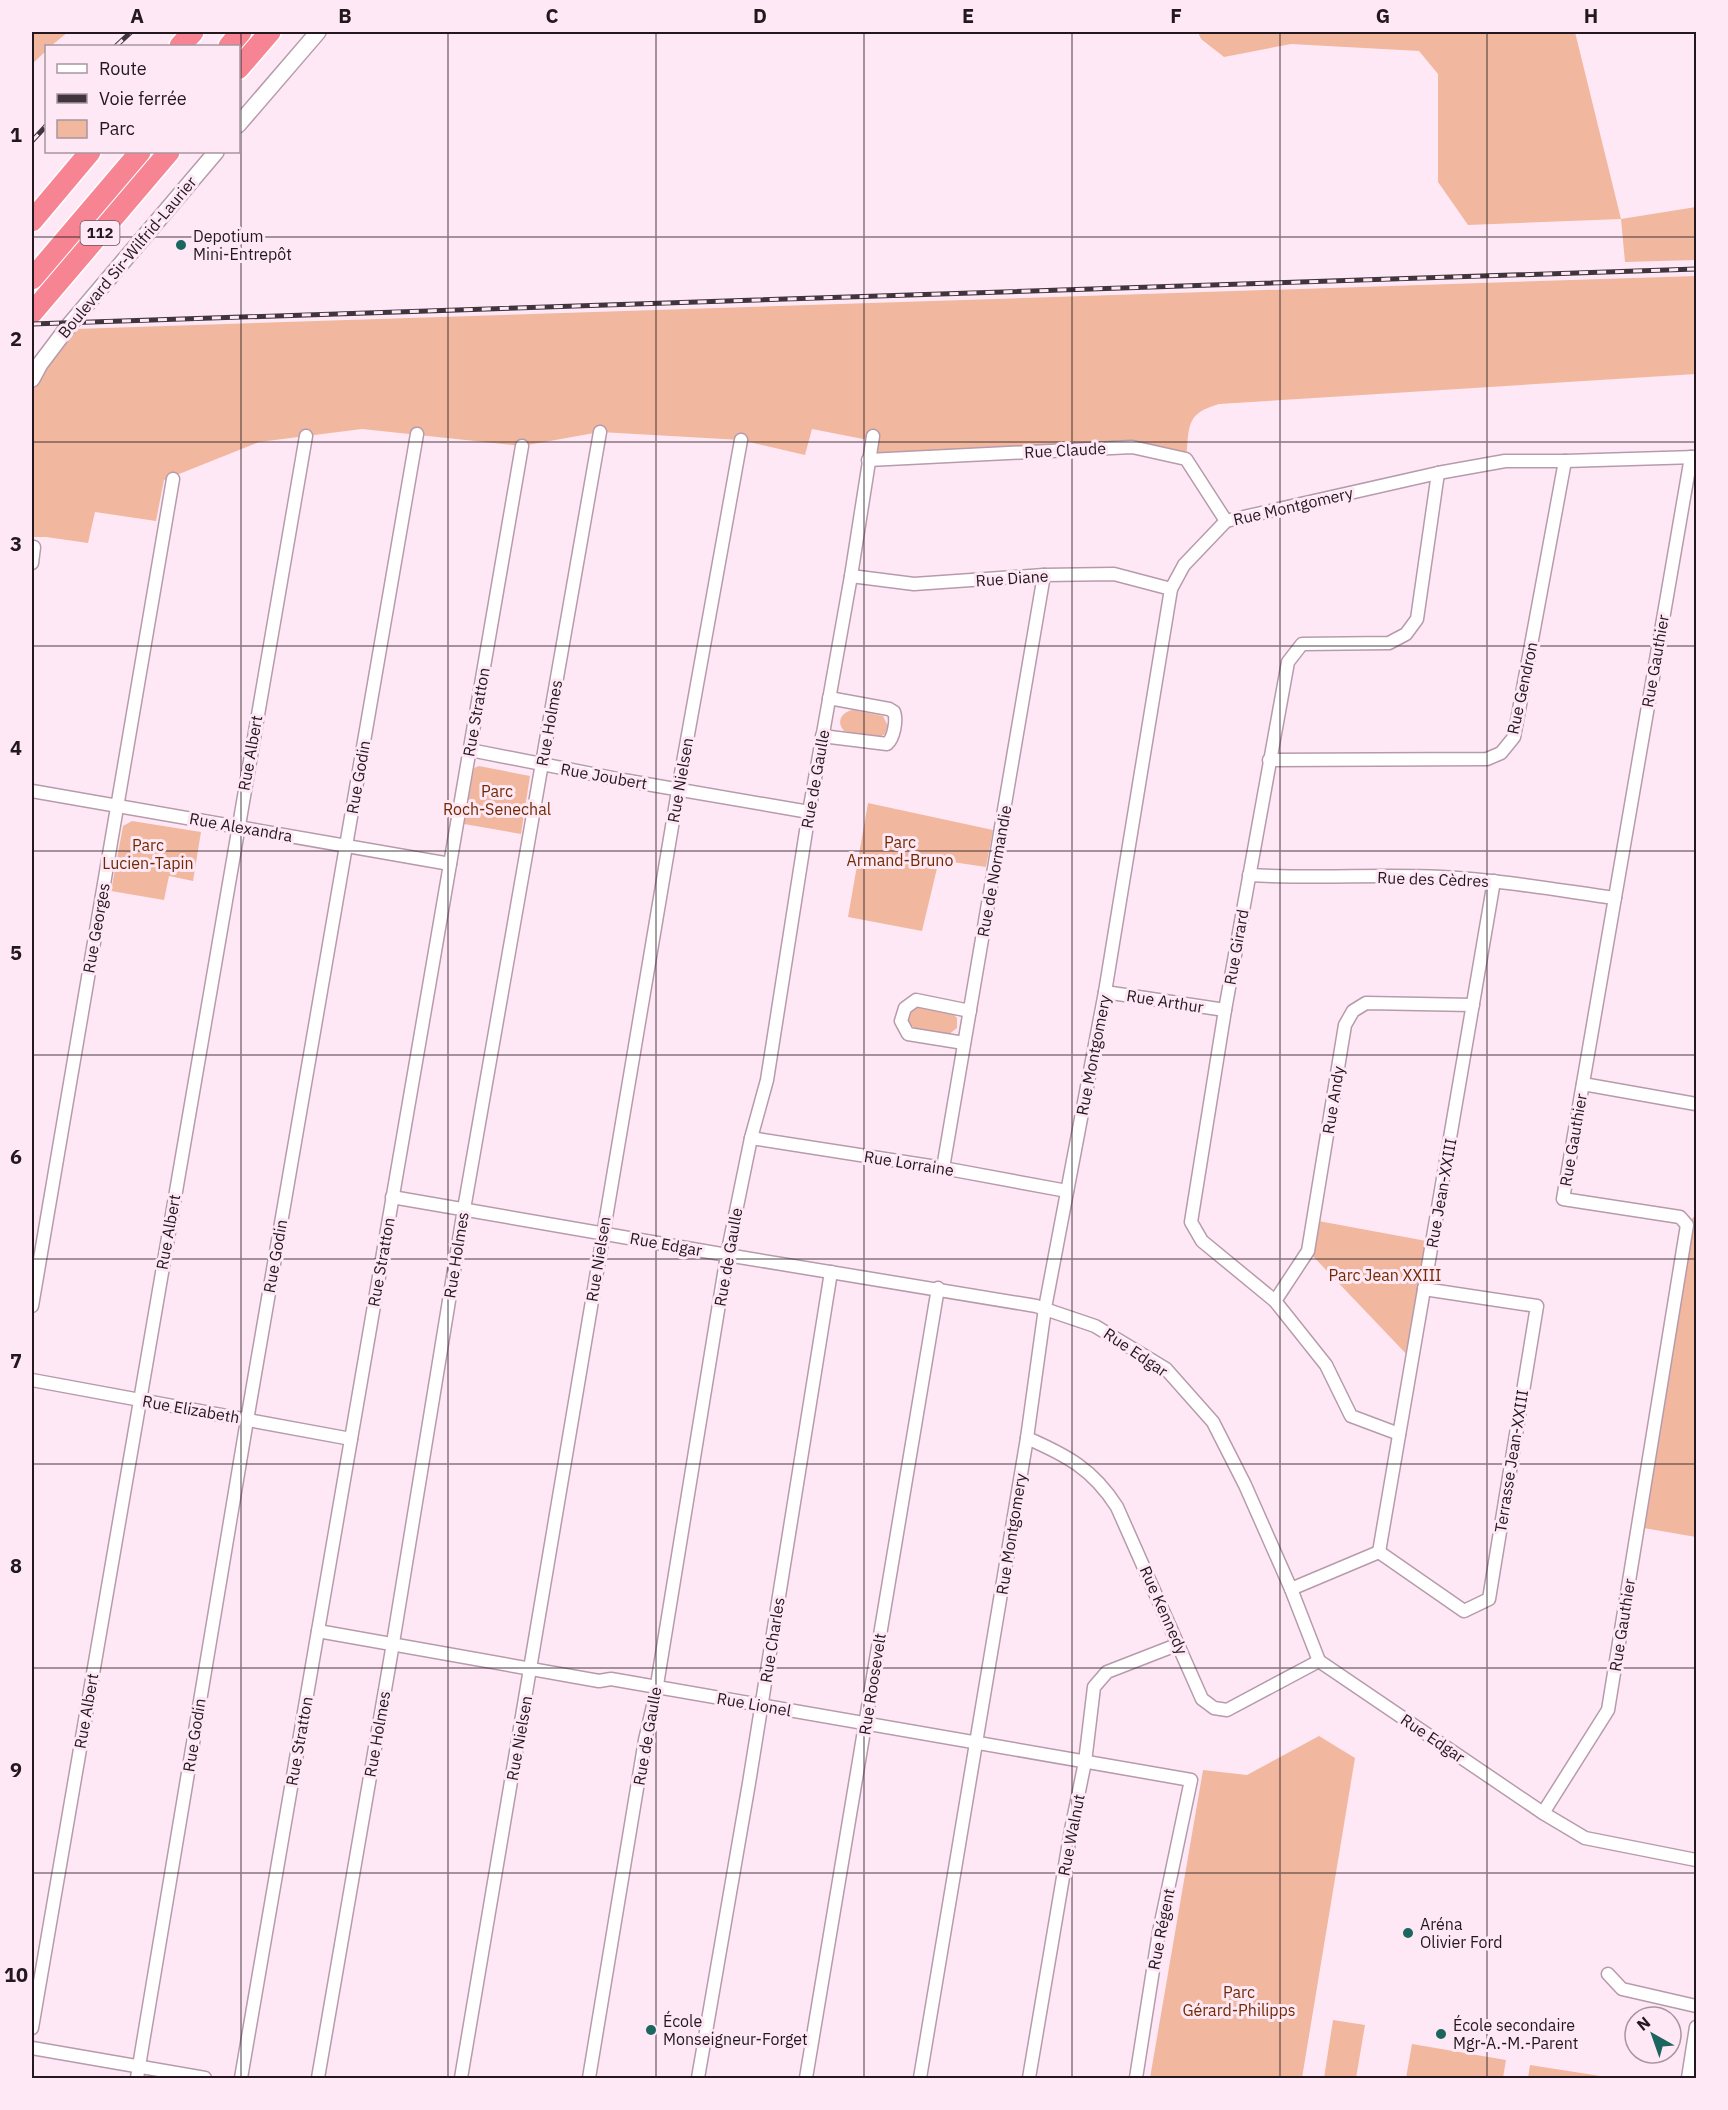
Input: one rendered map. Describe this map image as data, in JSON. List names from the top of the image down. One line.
{"streets":{"highway":["112"],"street":["Boulevard Sir-Wilfrid-Laurier","Rue Claude","Rue Montgomery","Rue Diane","Rue Gauthier","Rue Gendron","Rue Stratton","Rue Holmes","Rue Albert","Rue Joubert","Rue Godin","Rue de Gaulle","Rue Nielsen","Rue Alexandra","Rue de Normandie","Rue des Cèdres","Rue Georges","Rue Girard","Rue Arthur","Rue Andy","Rue Lorraine","Rue Jean-XXIII","Rue Edgar","Rue Elizabeth","Terrasse Jean-XXIII","Rue Kennedy","Rue Charles","Rue Roosevelt","Rue Lionel","Rue Walnut","Rue Régent"]},"crossings":[["Rue Claude","Rue Montgomery"],["Rue Claude","Rue de Gaulle"],["Rue Montgomery","Rue Diane"],["Rue Montgomery","Rue Gauthier"],["Rue Montgomery","Rue Gendron"],["Rue Montgomery","Rue Girard"],["Rue Montgomery","Rue Arthur"],["Rue Montgomery","Rue Lorraine"],["Rue Montgomery","Rue Edgar"],["Rue Montgomery","Rue Kennedy"],["Rue Montgomery","Rue Lionel"],["Rue Diane","Rue de Gaulle"],["Rue Diane","Rue de Normandie"],["Rue Gauthier","Rue des Cèdres"],["Rue Gauthier","Rue Edgar"],["Rue Gendron","Rue Girard"],["Rue Stratton","Rue Joubert"],["Rue Stratton","Rue Alexandra"],["Rue Stratton","Rue Edgar"],["Rue Stratton","Rue Elizabeth"],["Rue Stratton","Rue Lionel"],["Rue Holmes","Rue Joubert"],["Rue Holmes","Rue Edgar"],["Rue Holmes","Rue Lionel"],["Rue Albert","Rue Alexandra"],["Rue Albert","Rue Elizabeth"],["Rue Joubert","Rue de Gaulle"],["Rue Joubert","Rue Nielsen"],["Rue Godin","Rue Alexandra"],["Rue Godin","Rue Elizabeth"],["Rue de Gaulle","Rue Lorraine"],["Rue de Gaulle","Rue Edgar"],["Rue de Gaulle","Rue Lionel"],["Rue Nielsen","Rue Edgar"],["Rue Nielsen","Rue Lionel"],["Rue Alexandra","Rue Georges"],["Rue de Normandie","Rue Lorraine"],["Rue des Cèdres","Rue Girard"],["Rue des Cèdres","Rue Jean-XXIII"],["Rue Girard","Rue Arthur"],["Rue Girard","Rue Andy"],["Rue Girard","Rue Jean-XXIII"],["Rue Andy","Rue Jean-XXIII"],["Rue Jean-XXIII","Terrasse Jean-XXIII"],["Rue Edgar","Rue Kennedy"],["Rue Edgar","Rue Charles"],["Rue Edgar","Rue Roosevelt"],["Rue Kennedy","Rue Walnut"],["Rue Charles","Rue Lionel"],["Rue Roosevelt","Rue Lionel"],["Rue Lionel","Rue Walnut"],["Rue Lionel","Rue Régent"]],"parks":["Parc Roch-Senechal","Parc Armand-Bruno","Parc Lucien-Tapin","Parc Jean XXIII","Parc Gérard-Philipps"],"places":["Depotium Mini-Entrepôt","Aréna Olivier Ford","École Monseigneur-Forget","École secondaire Mgr-A.-M.-Parent"],"legend":["Route","Voie ferrée","Parc"],"north":"top left","grid":{"columns":["A","B","C","D","E","F","G","H"],"rows":["1","2","3","4","5","6","7","8","9","10"]}}
